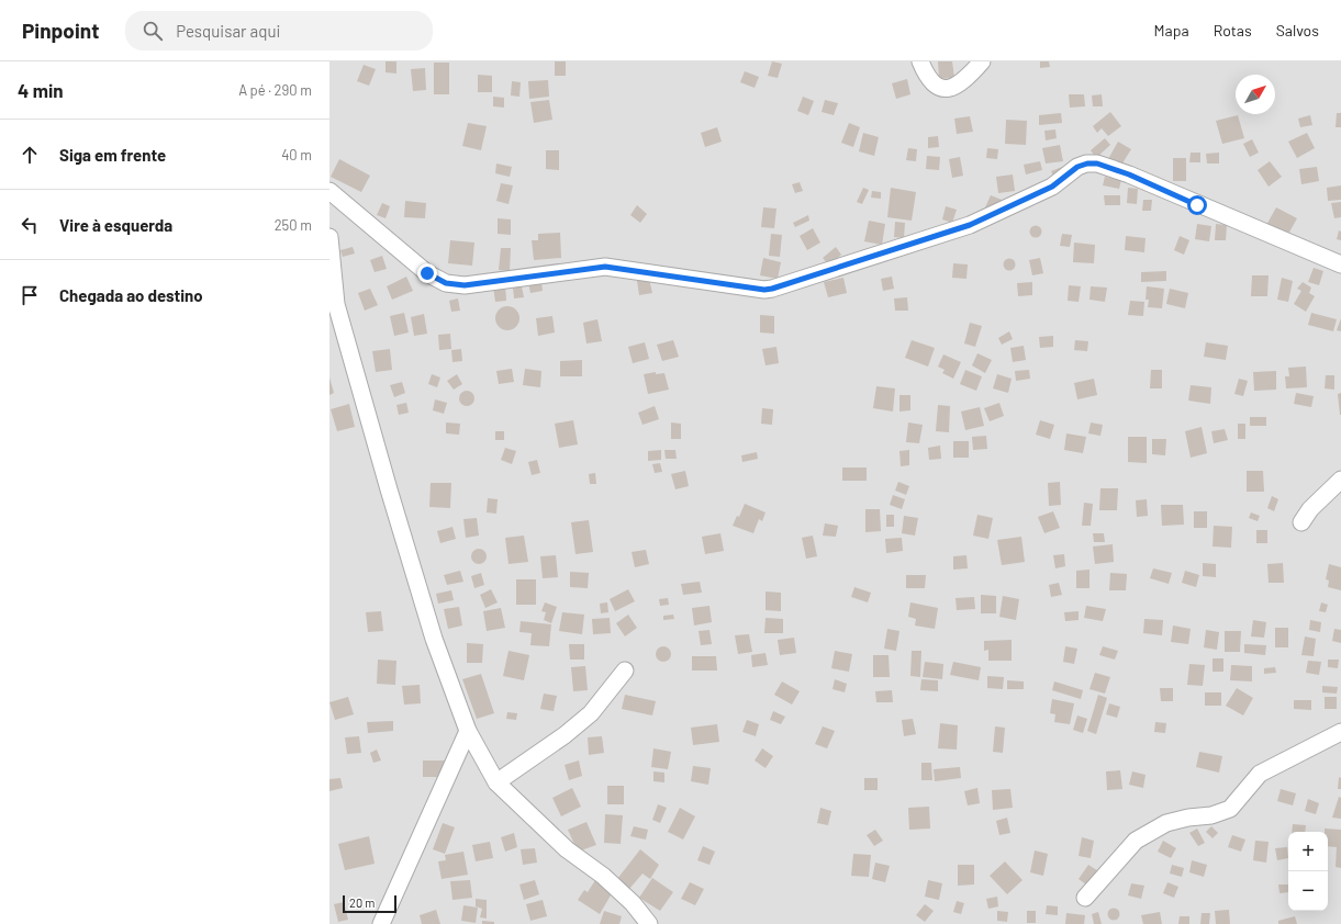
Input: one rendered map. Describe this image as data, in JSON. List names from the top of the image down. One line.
{"scale_bar":"20 m","north":"top right","page":{"header":"Pinpoint","search":"Pesquisar aqui","nav":["Mapa","Rotas","Salvos"],"heading":["4 min","A pé · 290 m"],"list":[["Siga em frente","40 m"],["Vire à esquerda","250 m"],"Chegada ao destino"],"map_buttons":["+","−"],"scale":"20 m"}}
